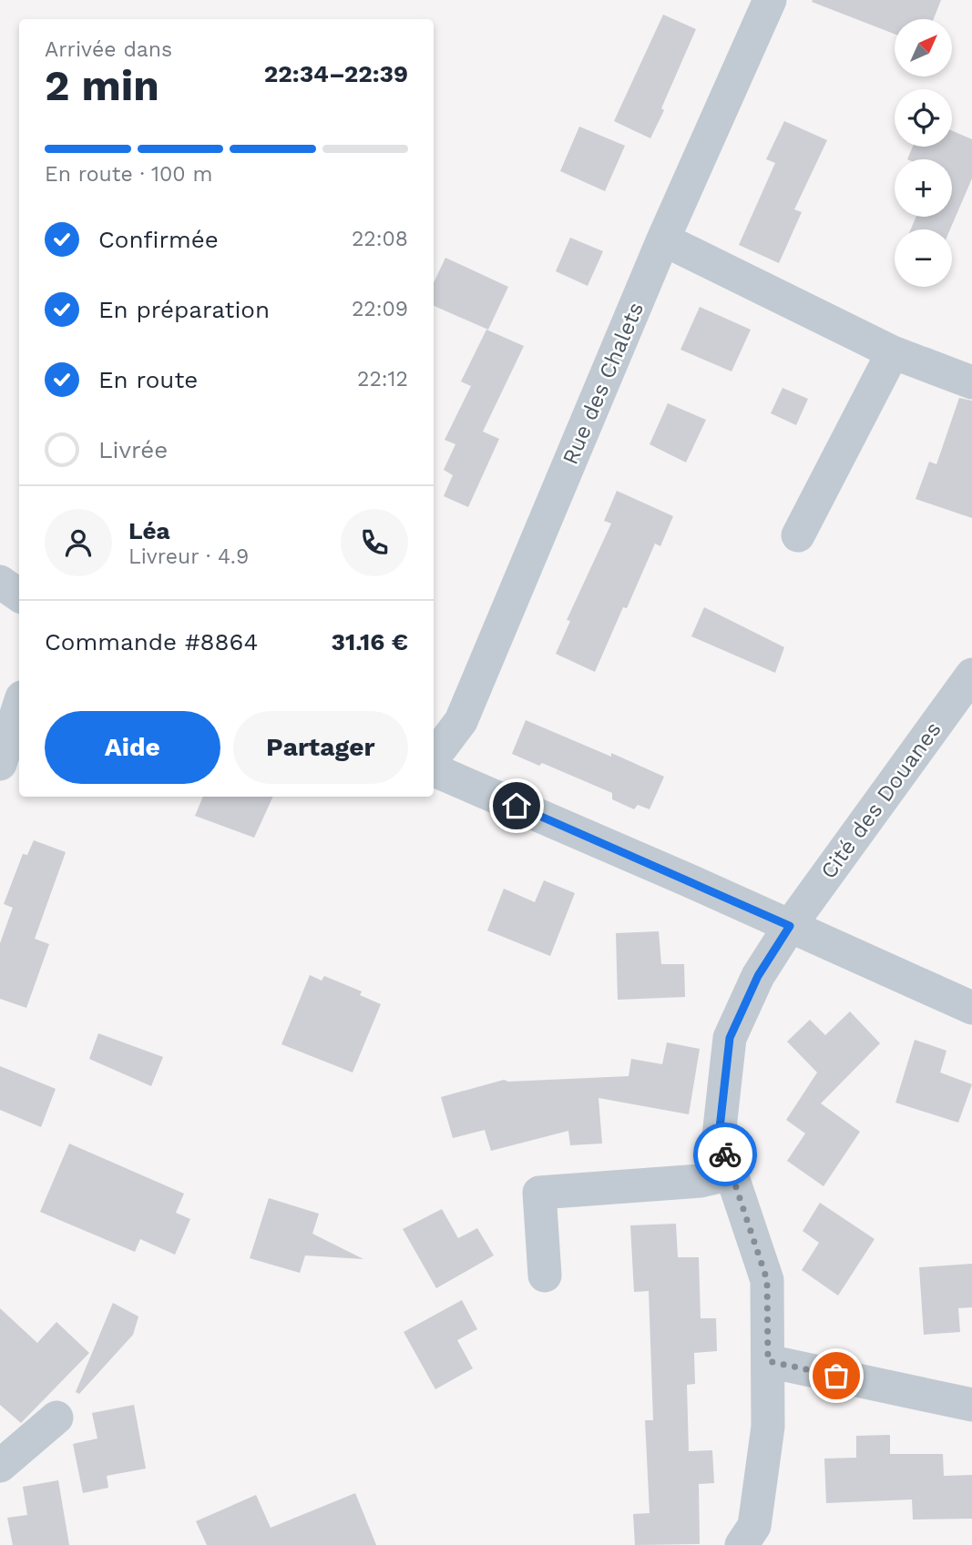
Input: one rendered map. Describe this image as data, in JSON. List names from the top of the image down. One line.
{"streets":{"street":["Rue des Chalets","Cité des Douanes"]},"north":"top right","page":{"map_buttons":["+","−"],"heading":["2 min","Arrivée dans","22:34–22:39"],"panel":["Léa","Livreur · 4.9","Commande #8864","31.16 €"],"bar":"En route · 100 m","list":[["Confirmée","22:08"],["En préparation","22:09"],["En route","22:12"],"Livrée"],"buttons":["Aide","Partager"]}}
